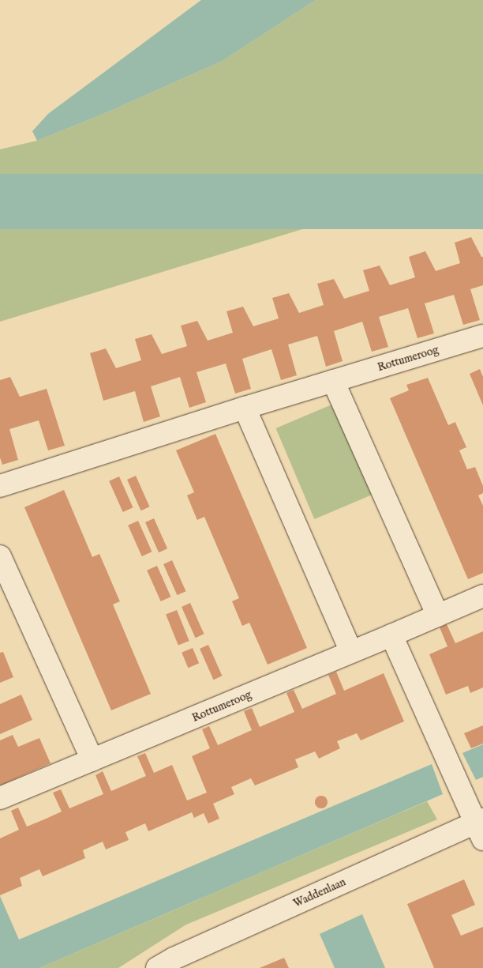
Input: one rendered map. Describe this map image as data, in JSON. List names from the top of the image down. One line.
{"streets":{"street":["Rottumeroog","Waddenlaan"]}}
